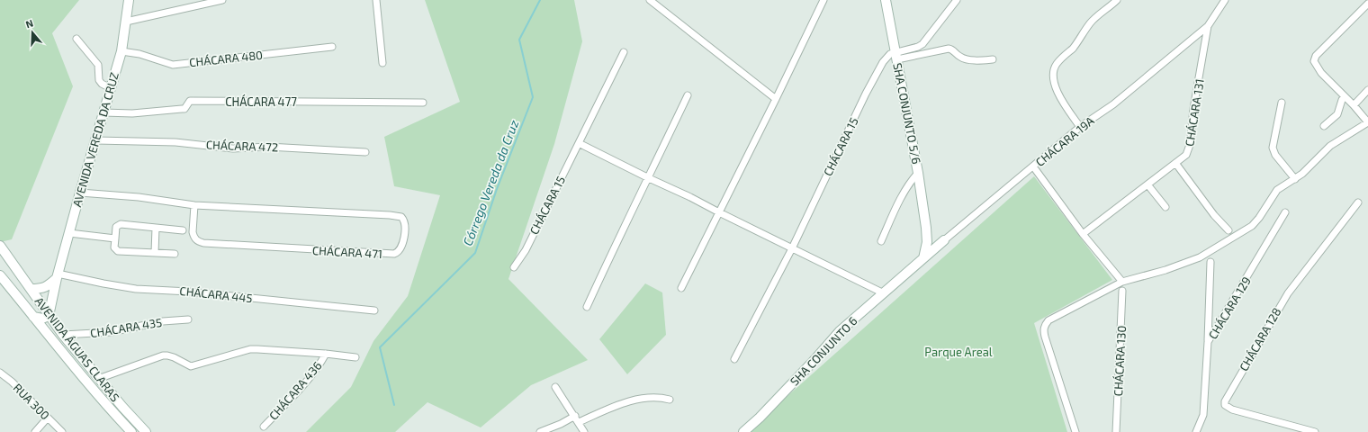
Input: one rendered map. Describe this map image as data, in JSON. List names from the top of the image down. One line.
{"streets":{"street":["CHÁCARA 480","CHÁCARA 477","CHÁCARA 131","SHA CONJUNTO 5/6","AVENIDA VEREDA DA CRUZ","CHÁCARA 19A","CHÁCARA 472","CHÁCARA 15","CHÁCARA 471","CHÁCARA 445","CHÁCARA 129","CHÁCARA 435","CHÁCARA 128","AVENIDA ÁGUAS CLARAS","SHA CONJUNTO 6","CHÁCARA 130","CHÁCARA 436","RUA 300"]},"crossings":[["CHÁCARA 480","AVENIDA VEREDA DA CRUZ"],["CHÁCARA 477","AVENIDA VEREDA DA CRUZ"],["CHÁCARA 131","CHÁCARA 19A"],["SHA CONJUNTO 5/6","CHÁCARA 19A"],["SHA CONJUNTO 5/6","CHÁCARA 15"],["SHA CONJUNTO 5/6","SHA CONJUNTO 6"],["AVENIDA VEREDA DA CRUZ","CHÁCARA 472"],["AVENIDA VEREDA DA CRUZ","CHÁCARA 471"],["AVENIDA VEREDA DA CRUZ","CHÁCARA 445"],["AVENIDA VEREDA DA CRUZ","AVENIDA ÁGUAS CLARAS"],["CHÁCARA 19A","SHA CONJUNTO 6"],["CHÁCARA 435","AVENIDA ÁGUAS CLARAS"],["AVENIDA ÁGUAS CLARAS","CHÁCARA 436"]],"water":["Córrego Vereda da Cruz"],"parks":["Parque Areal"],"north":"top"}
